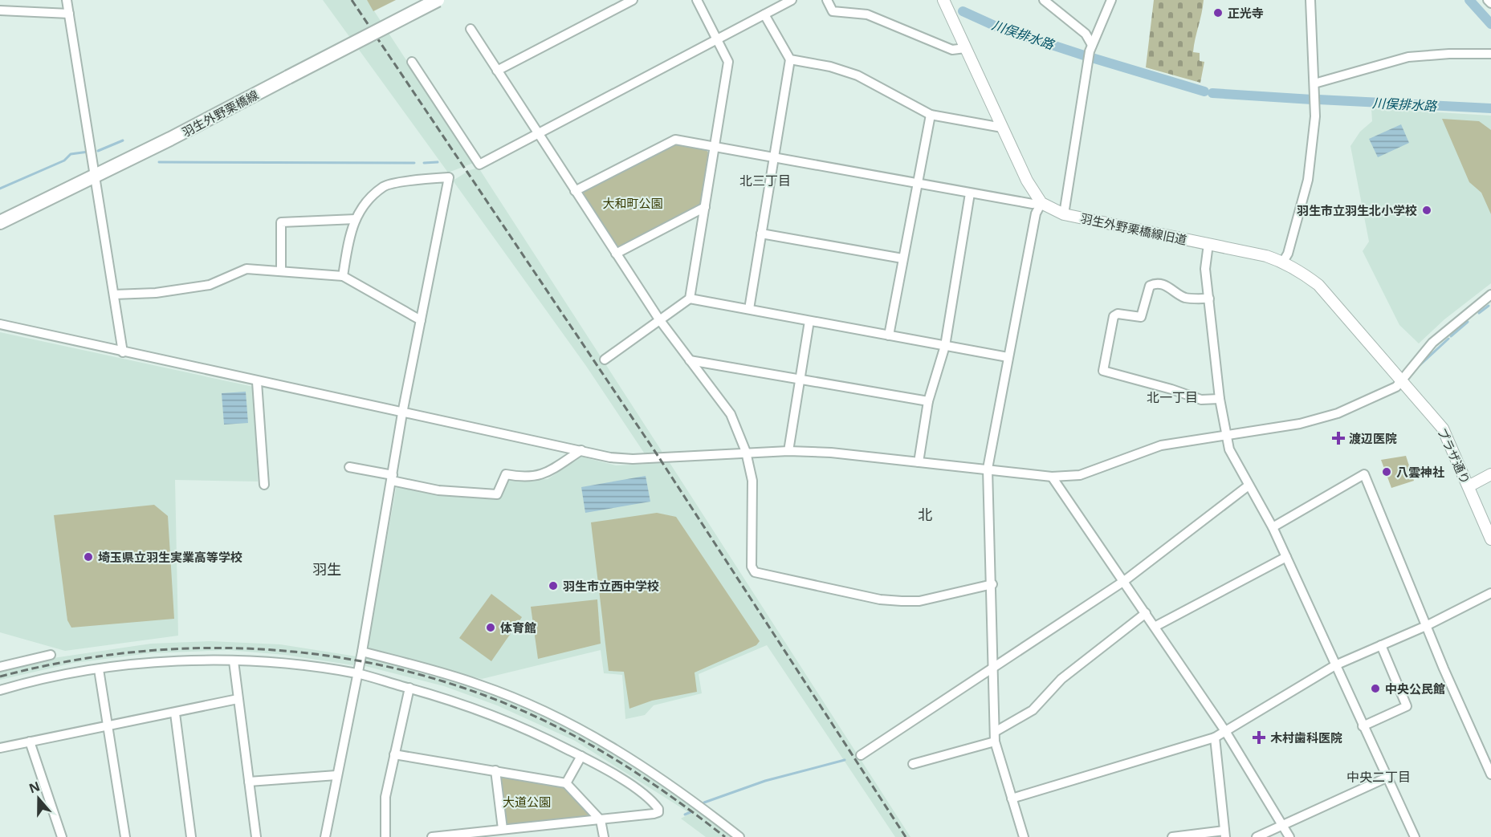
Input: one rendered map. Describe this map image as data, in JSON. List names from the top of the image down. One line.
{"streets":{"main road":["羽生外野栗橋線"],"street":["羽生外野栗橋線旧道","プラザ通り"]},"crossings":[["羽生外野栗橋線旧道","プラザ通り"]],"districts":["北三丁目","北一丁目","北","羽生","中央二丁目"],"water":["川俣排水路"],"parks":["大和町公園","大道公園"],"places":{"other":["正光寺","羽生市立羽生北小学校","八雲神社","埼玉県立羽生実業高等学校","羽生市立西中学校","体育館","中央公民館"],"health":["渡辺医院","木村歯科医院"]},"north":"top"}
